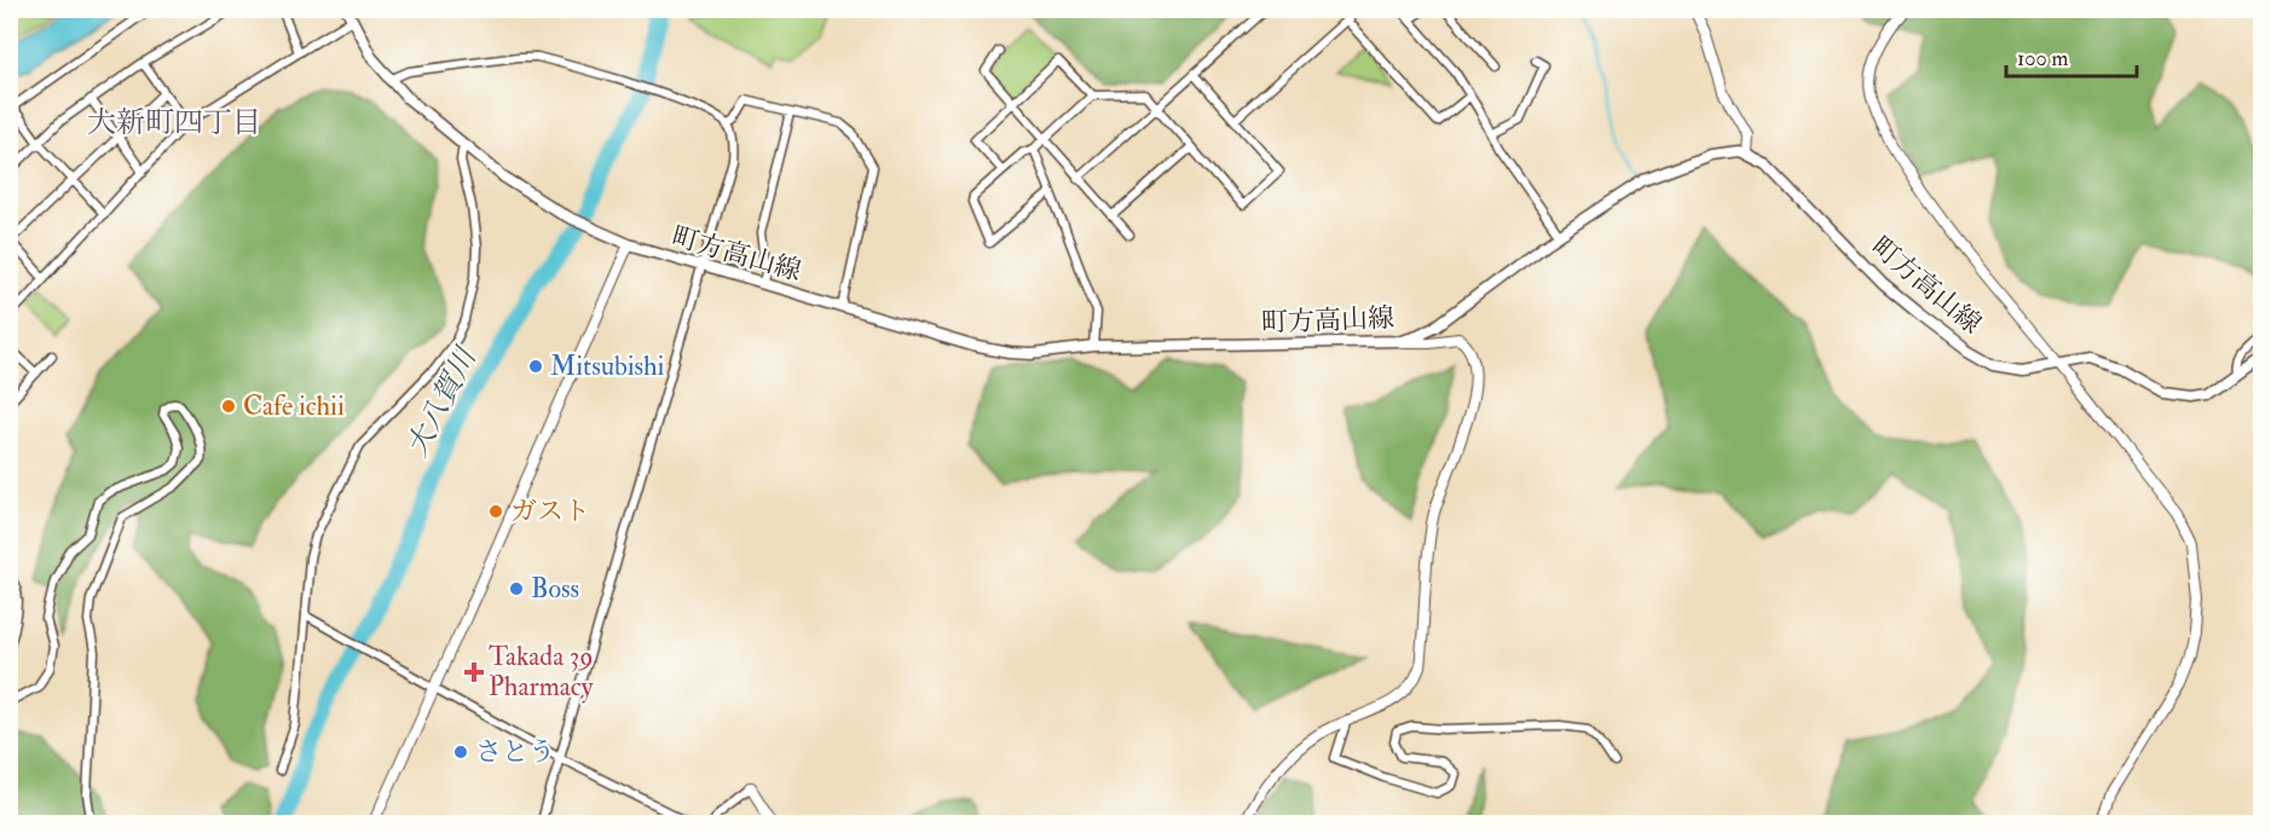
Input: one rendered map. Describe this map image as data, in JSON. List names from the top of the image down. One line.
{"streets":{"main road":["町方高山線"]},"districts":["大新町四丁目"],"water":["大八賀川"],"places":{"other":["Mitsubishi","Cafe ichii","ガスト","Boss","さとう"],"health":["Takada 39 Pharmacy"]},"scale_bar":"100 m"}
